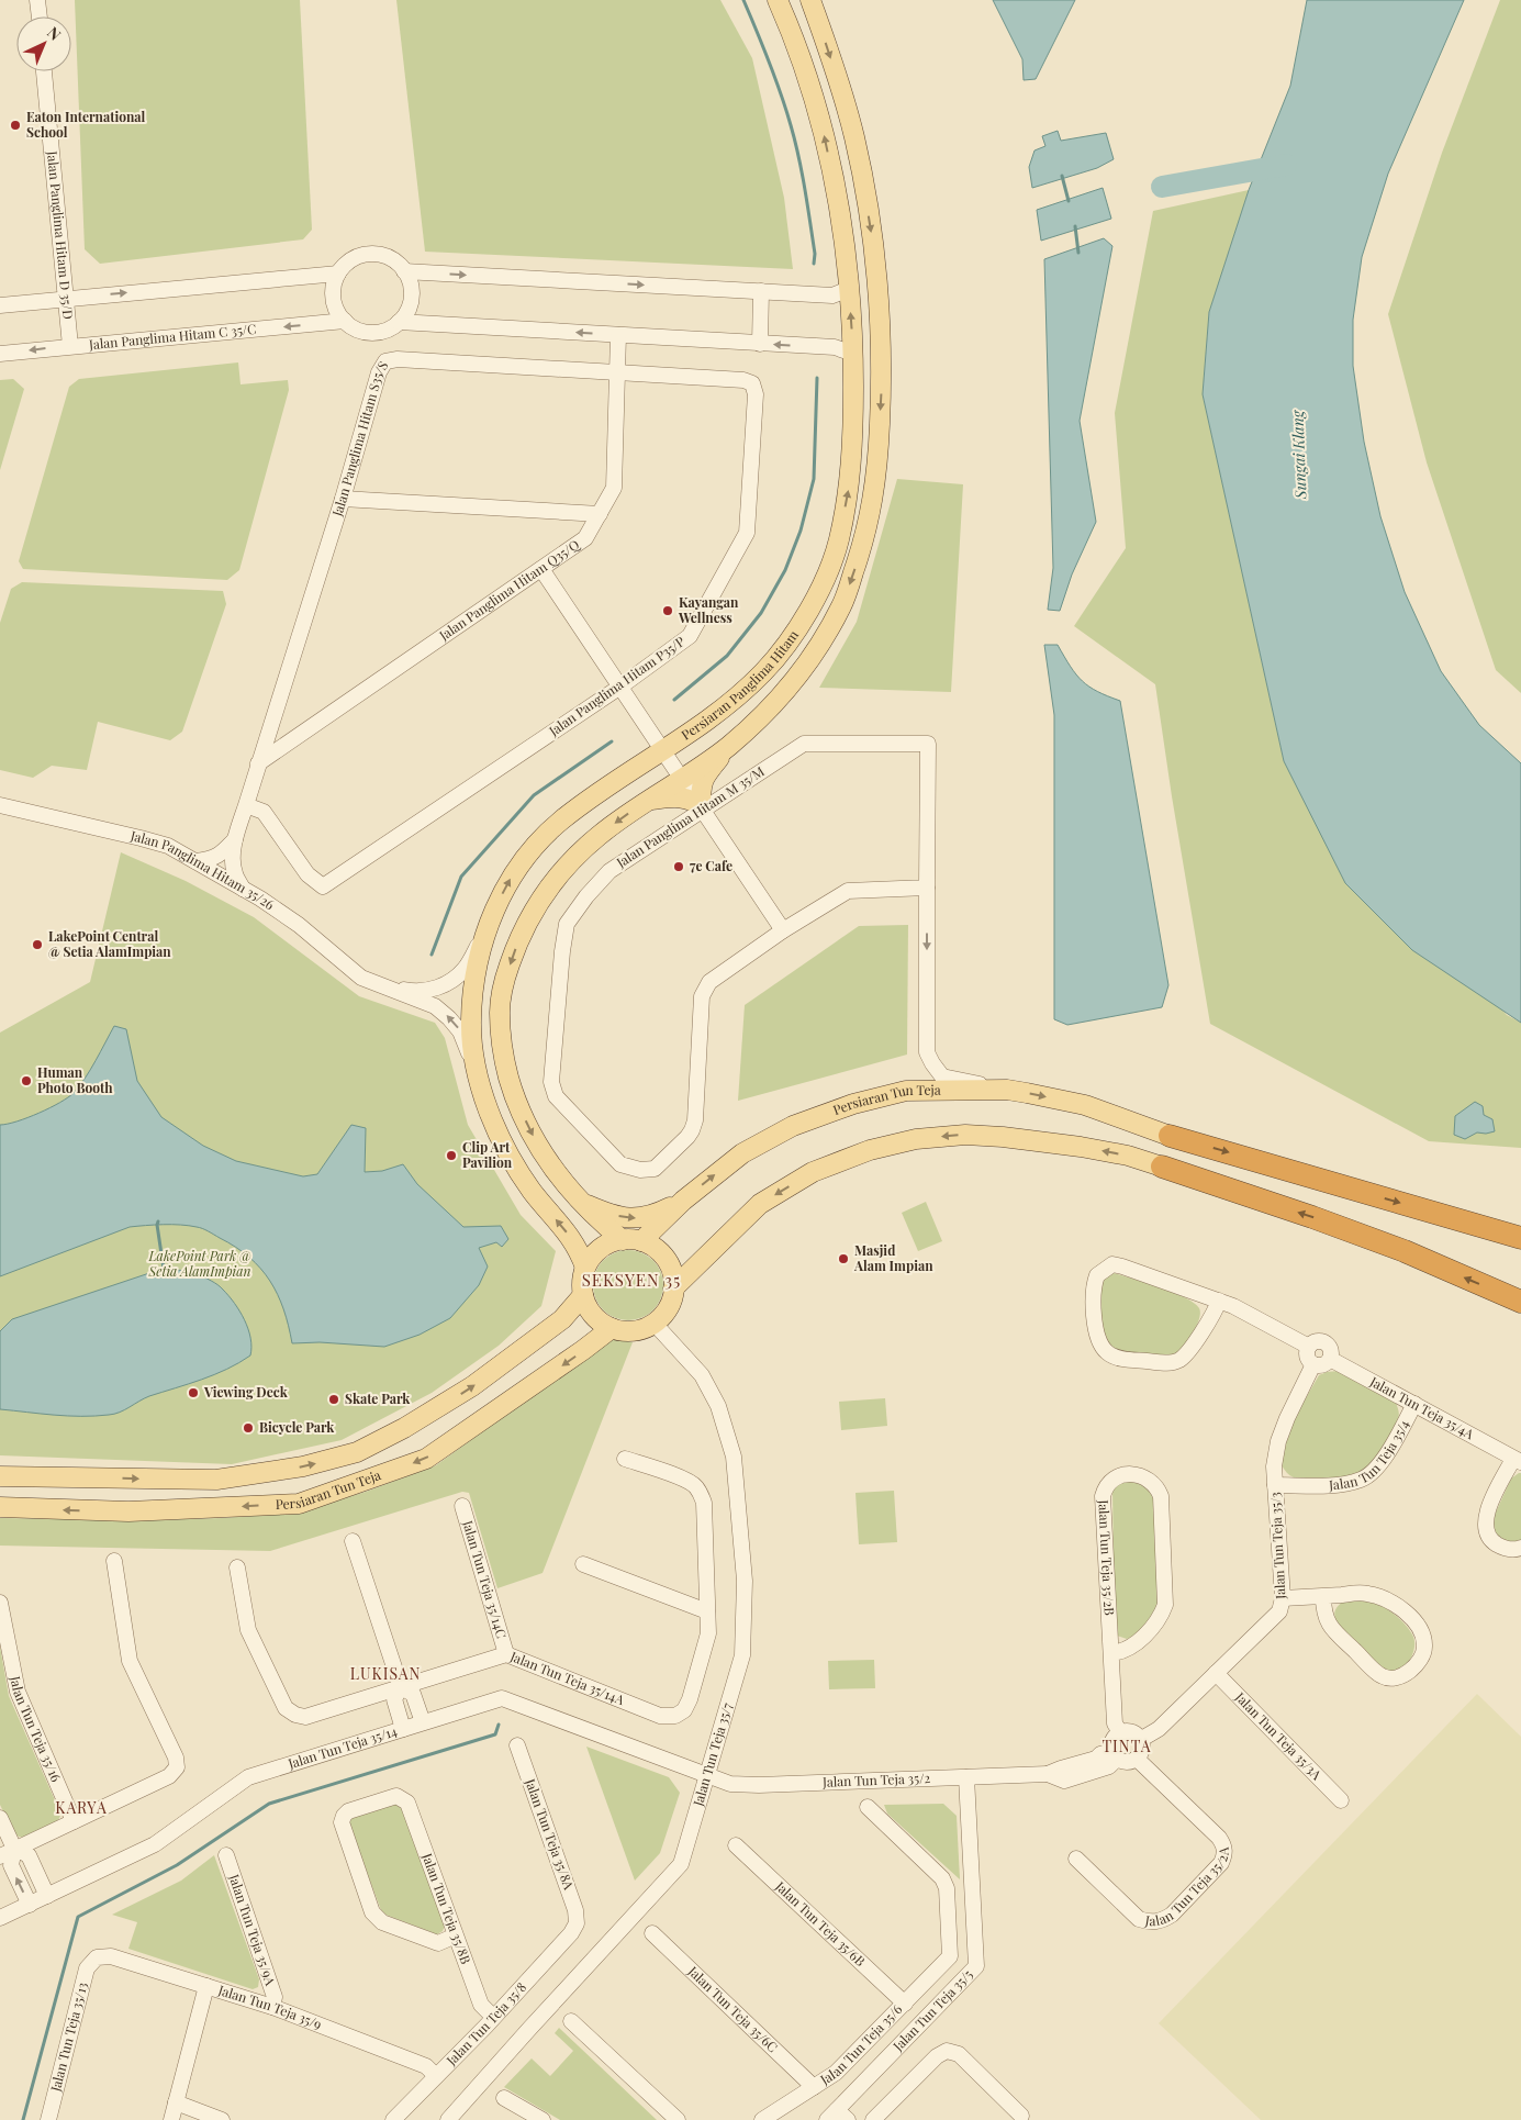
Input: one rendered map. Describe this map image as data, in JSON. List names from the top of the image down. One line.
{"streets":{"main road":["Persiaran Panglima Hitam","Persiaran Tun Teja"],"street":["Jalan Panglima Hitam D 35/D","Jalan Panglima Hitam C 35/C","Jalan Panglima Hitam S35/S","Jalan Panglima Hitam Q35/Q","Jalan Panglima Hitam P35/P","Jalan Panglima Hitam M 35/M","Jalan Panglima Hitam 35/26","Jalan Tun Teja 35/4A","Jalan Tun Teja 35/4","Jalan Tun Teja 35/3","Jalan Tun Teja 35/2B","Jalan Tun Teja 35/14C","Jalan Tun Teja 35/14A","Jalan Tun Teja 35/16","Jalan Tun Teja 35/3A","Jalan Tun Teja 35/14","Jalan Tun Teja 35/7","Jalan Tun Teja 35/2","Jalan Tun Teja 35/8A","Jalan Tun Teja 35/2A","Jalan Tun Teja 35/8B","Jalan Tun Teja 35/6B","Jalan Tun Teja 35/9A","Jalan Tun Teja 35/9","Jalan Tun Teja 35/6C","Jalan Tun Teja 35/5","Jalan Tun Teja 35/8","Jalan Tun Teja 35/13","Jalan Tun Teja 35/6"]},"crossings":[["Jalan Panglima Hitam D 35/D","Jalan Panglima Hitam C 35/C"],["Jalan Panglima Hitam S35/S","Jalan Panglima Hitam Q35/Q"],["Jalan Panglima Hitam S35/S","Jalan Panglima Hitam P35/P"],["Jalan Panglima Hitam S35/S","Jalan Panglima Hitam 35/26"],["Persiaran Panglima Hitam","Jalan Panglima Hitam 35/26"],["Persiaran Panglima Hitam","Persiaran Tun Teja"],["Persiaran Panglima Hitam","Jalan Tun Teja 35/7"],["Persiaran Tun Teja","Jalan Tun Teja 35/7"],["Jalan Tun Teja 35/4A","Jalan Tun Teja 35/4"],["Jalan Tun Teja 35/4A","Jalan Tun Teja 35/3"],["Jalan Tun Teja 35/4","Jalan Tun Teja 35/3"],["Jalan Tun Teja 35/3","Jalan Tun Teja 35/2B"],["Jalan Tun Teja 35/3","Jalan Tun Teja 35/3A"],["Jalan Tun Teja 35/3","Jalan Tun Teja 35/2"],["Jalan Tun Teja 35/3","Jalan Tun Teja 35/2A"],["Jalan Tun Teja 35/2B","Jalan Tun Teja 35/2"],["Jalan Tun Teja 35/2B","Jalan Tun Teja 35/2A"],["Jalan Tun Teja 35/14C","Jalan Tun Teja 35/14A"],["Jalan Tun Teja 35/14","Jalan Tun Teja 35/7"],["Jalan Tun Teja 35/14","Jalan Tun Teja 35/2"],["Jalan Tun Teja 35/7","Jalan Tun Teja 35/2"],["Jalan Tun Teja 35/2","Jalan Tun Teja 35/2A"],["Jalan Tun Teja 35/2","Jalan Tun Teja 35/5"],["Jalan Tun Teja 35/8A","Jalan Tun Teja 35/8"],["Jalan Tun Teja 35/8B","Jalan Tun Teja 35/8"],["Jalan Tun Teja 35/6B","Jalan Tun Teja 35/6"],["Jalan Tun Teja 35/9A","Jalan Tun Teja 35/9"],["Jalan Tun Teja 35/9","Jalan Tun Teja 35/8"],["Jalan Tun Teja 35/9","Jalan Tun Teja 35/13"],["Jalan Tun Teja 35/6C","Jalan Tun Teja 35/6"]],"districts":["SEKSYEN 35","LUKISAN","TINTA","KARYA"],"water":["Sungai Klang"],"parks":["LakePoint Park @ Setia AlamImpian"],"places":["Eaton International School","Kayangan Wellness","7e Cafe","LakePoint Central @ Setia AlamImpian","Human Photo Booth","Clip Art Pavilion","Masjid Alam Impian","Viewing Deck","Skate Park","Bicycle Park"],"north":"top right"}
